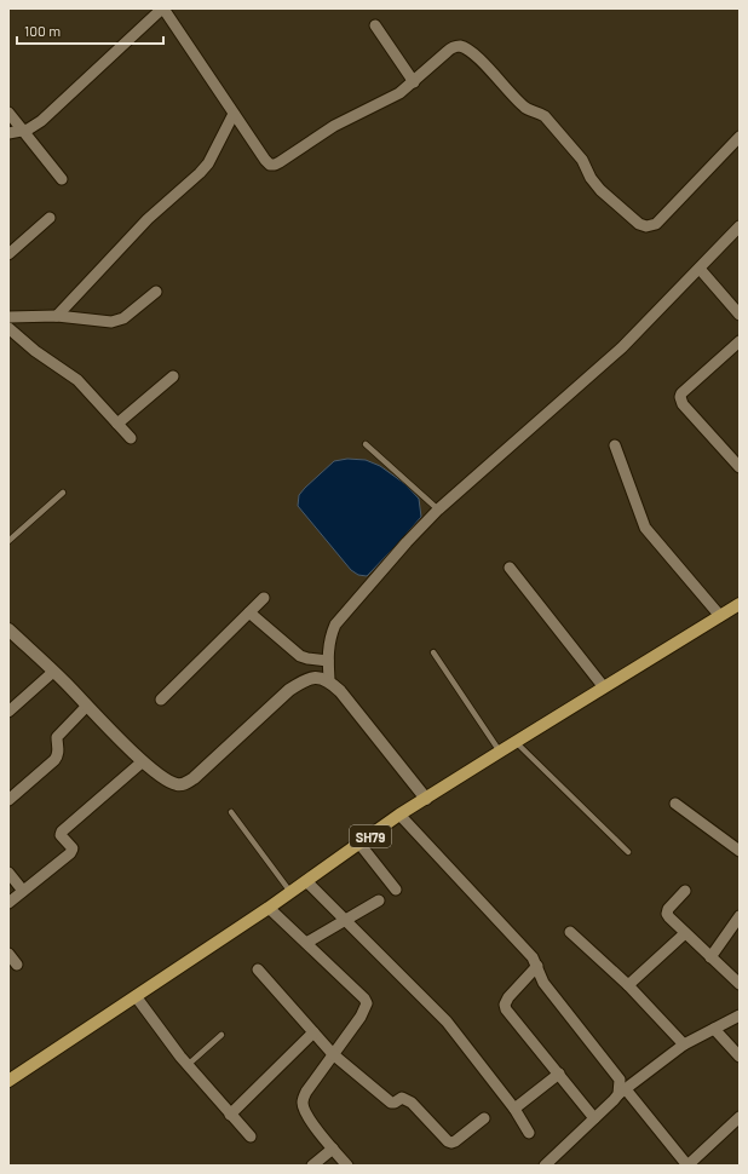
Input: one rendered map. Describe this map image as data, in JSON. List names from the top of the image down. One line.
{"streets":{"main road":["SH79"]},"scale_bar":"100 m"}
